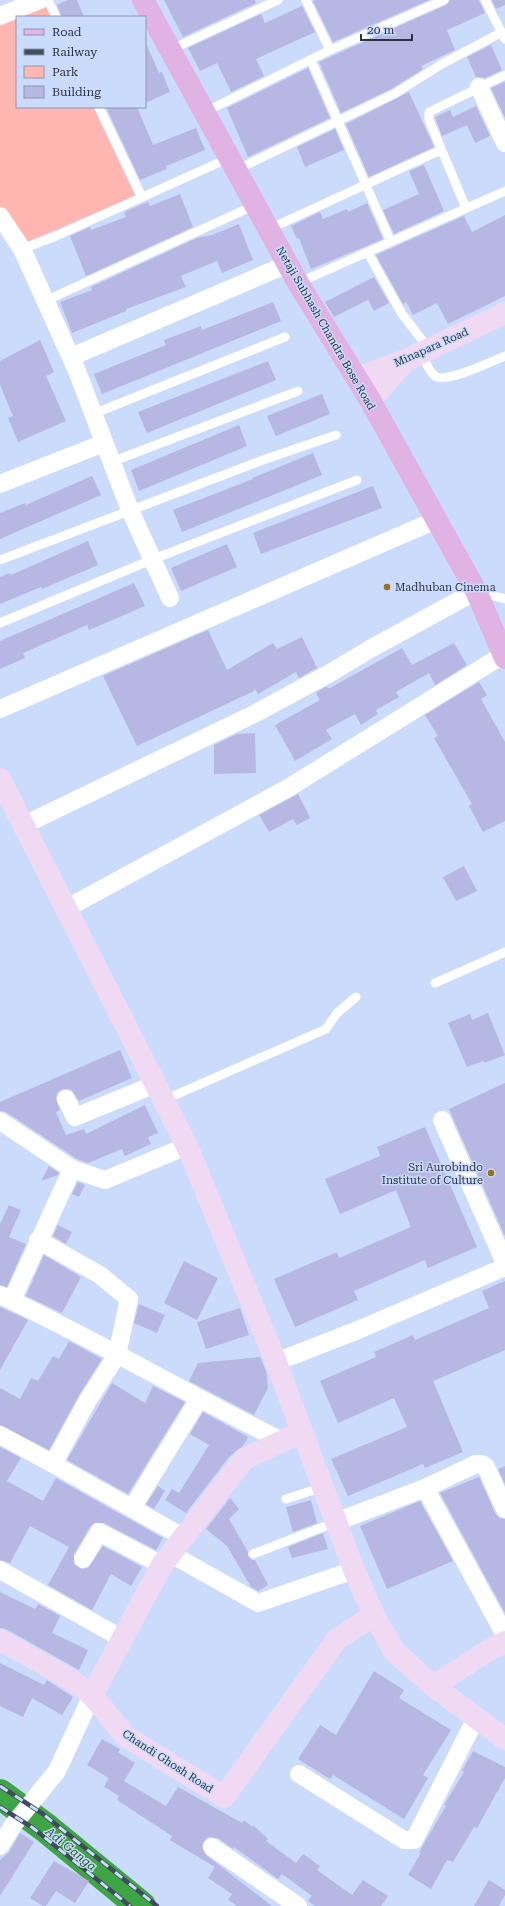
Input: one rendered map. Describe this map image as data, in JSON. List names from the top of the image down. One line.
{"streets":{"main road":["Netaji Subhash Chandra Bose Road"],"street":["Minapara Road","Chandi Ghosh Road"]},"crossings":[["Netaji Subhash Chandra Bose Road","Minapara Road"]],"water":["Adi Ganga"],"places":["Madhuban Cinema","Sri Aurobindo Institute of Culture"],"legend":["Road","Railway","Park","Building"],"scale_bar":"20 m"}
